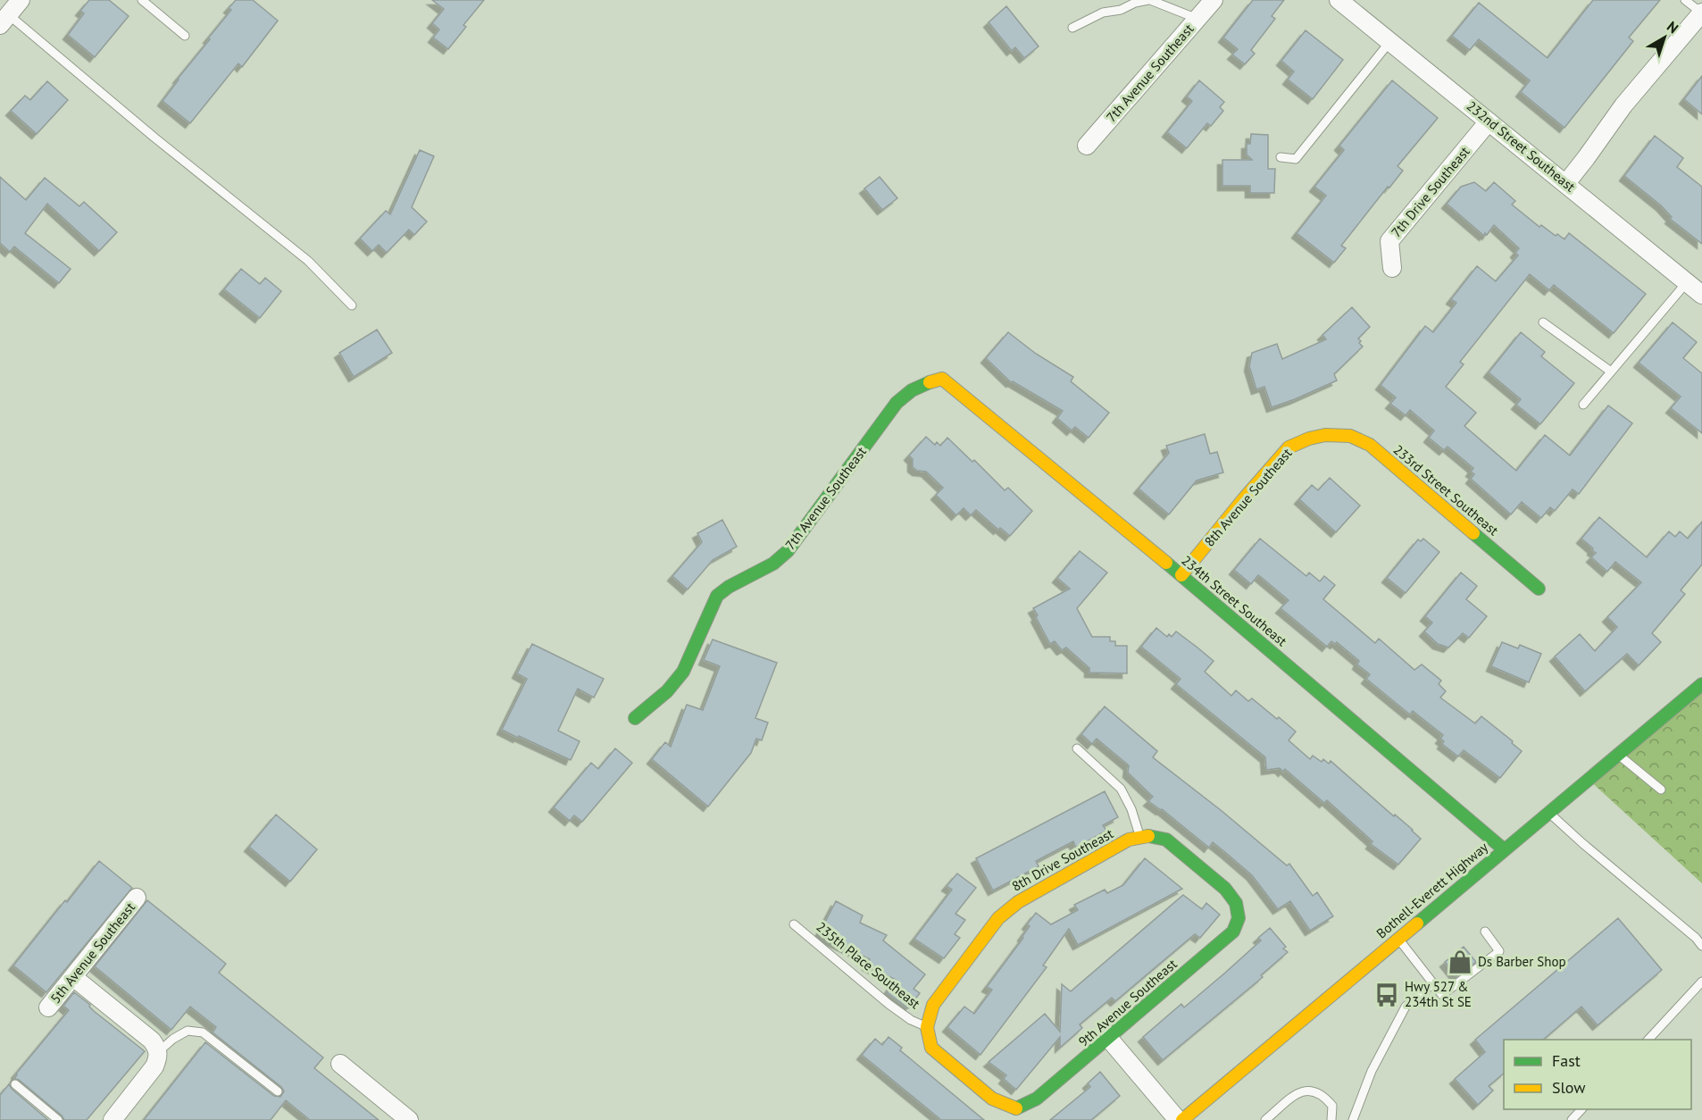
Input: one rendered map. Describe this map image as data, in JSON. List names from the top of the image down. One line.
{"streets":{"street":["7th Avenue Southeast","232nd Street Southeast","7th Drive Southeast","233rd Street Southeast","8th Avenue Southeast","234th Street Southeast","8th Drive Southeast","Bothell-Everett Highway","5th Avenue Southeast","9th Avenue Southeast"],"lane":["235th Place Southeast"]},"crossings":[["7th Avenue Southeast","234th Street Southeast"],["232nd Street Southeast","7th Drive Southeast"],["233rd Street Southeast","8th Avenue Southeast"],["8th Avenue Southeast","234th Street Southeast"],["234th Street Southeast","Bothell-Everett Highway"],["8th Drive Southeast","235th Place Southeast"],["8th Drive Southeast","9th Avenue Southeast"],["235th Place Southeast","9th Avenue Southeast"]],"places":{"shop":["Ds Barber Shop"],"bus stop":["Hwy 527 & 234th St SE"]},"legend":["Fast","Slow"],"north":"top right"}
